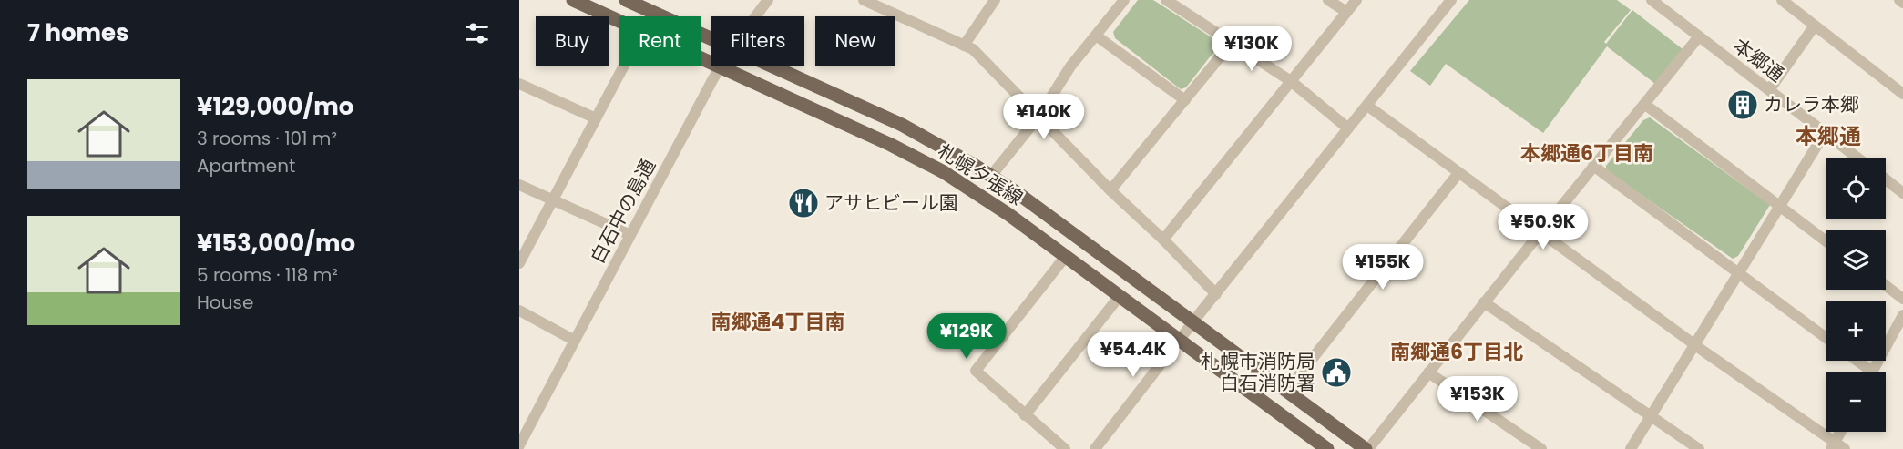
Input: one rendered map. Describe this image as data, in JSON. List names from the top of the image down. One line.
{"streets":{"main road":["札幌夕張線"],"street":["本郷通","白石中の島通"]},"crossings":[["札幌夕張線","白石中の島通"]],"districts":["本郷通","本郷通6丁目南","南郷通4丁目南","南郷通6丁目北"],"places":{"building":["カレラ本郷"],"restaurant":["アサヒビール園"],"public building":["札幌市消防局 白石消防署"]},"page":{"heading":"7 homes","chip":["Buy","Rent","Filters","New"],"price":["¥130K","¥140K","¥50.9K","¥155K","¥129K","¥54.4K","¥153K"],"list":[{"name":"¥129,000/mo","note":"3 rooms · 101 m² · Apartment"},{"name":"¥153,000/mo","note":"5 rooms · 118 m² · House"}],"map_buttons":["+","−"]}}
